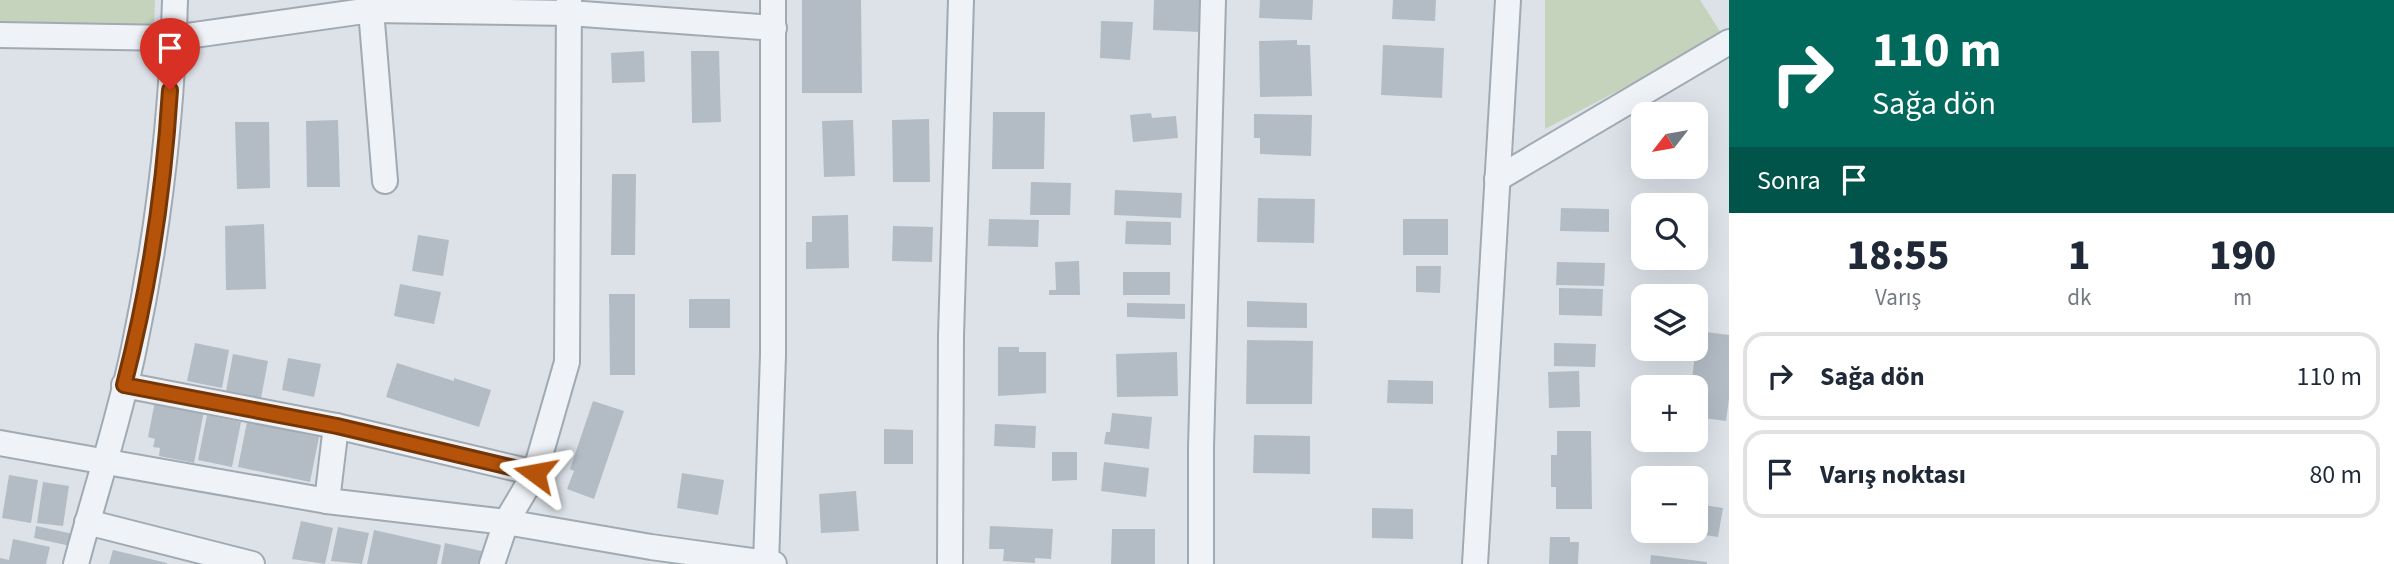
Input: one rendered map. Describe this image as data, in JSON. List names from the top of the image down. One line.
{"north":"bottom left","page":{"turn":["110 m","Sağa dön"],"map_buttons":["+","−"],"then":"Sonra","eta":["18:55","Varış","1","dk","190","m"],"list":[{"name":"Sağa dön","value":"110 m"},{"name":"Varış noktası","value":"80 m"}]}}
